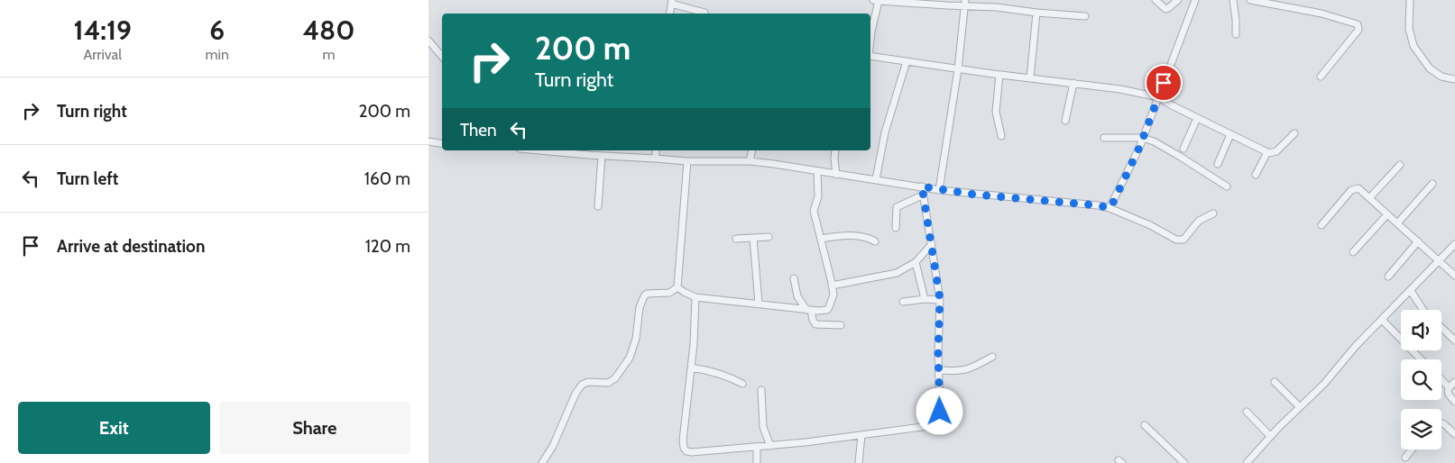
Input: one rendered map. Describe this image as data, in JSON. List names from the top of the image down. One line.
{"page":{"eta":["14:19","Arrival","6","min","480","m"],"turn":["200 m","Turn right"],"list":[{"name":"Turn right","value":"200 m"},{"name":"Turn left","value":"160 m"},{"name":"Arrive at destination","value":"120 m"}],"then":"Then","buttons":["Exit","Share"]}}
